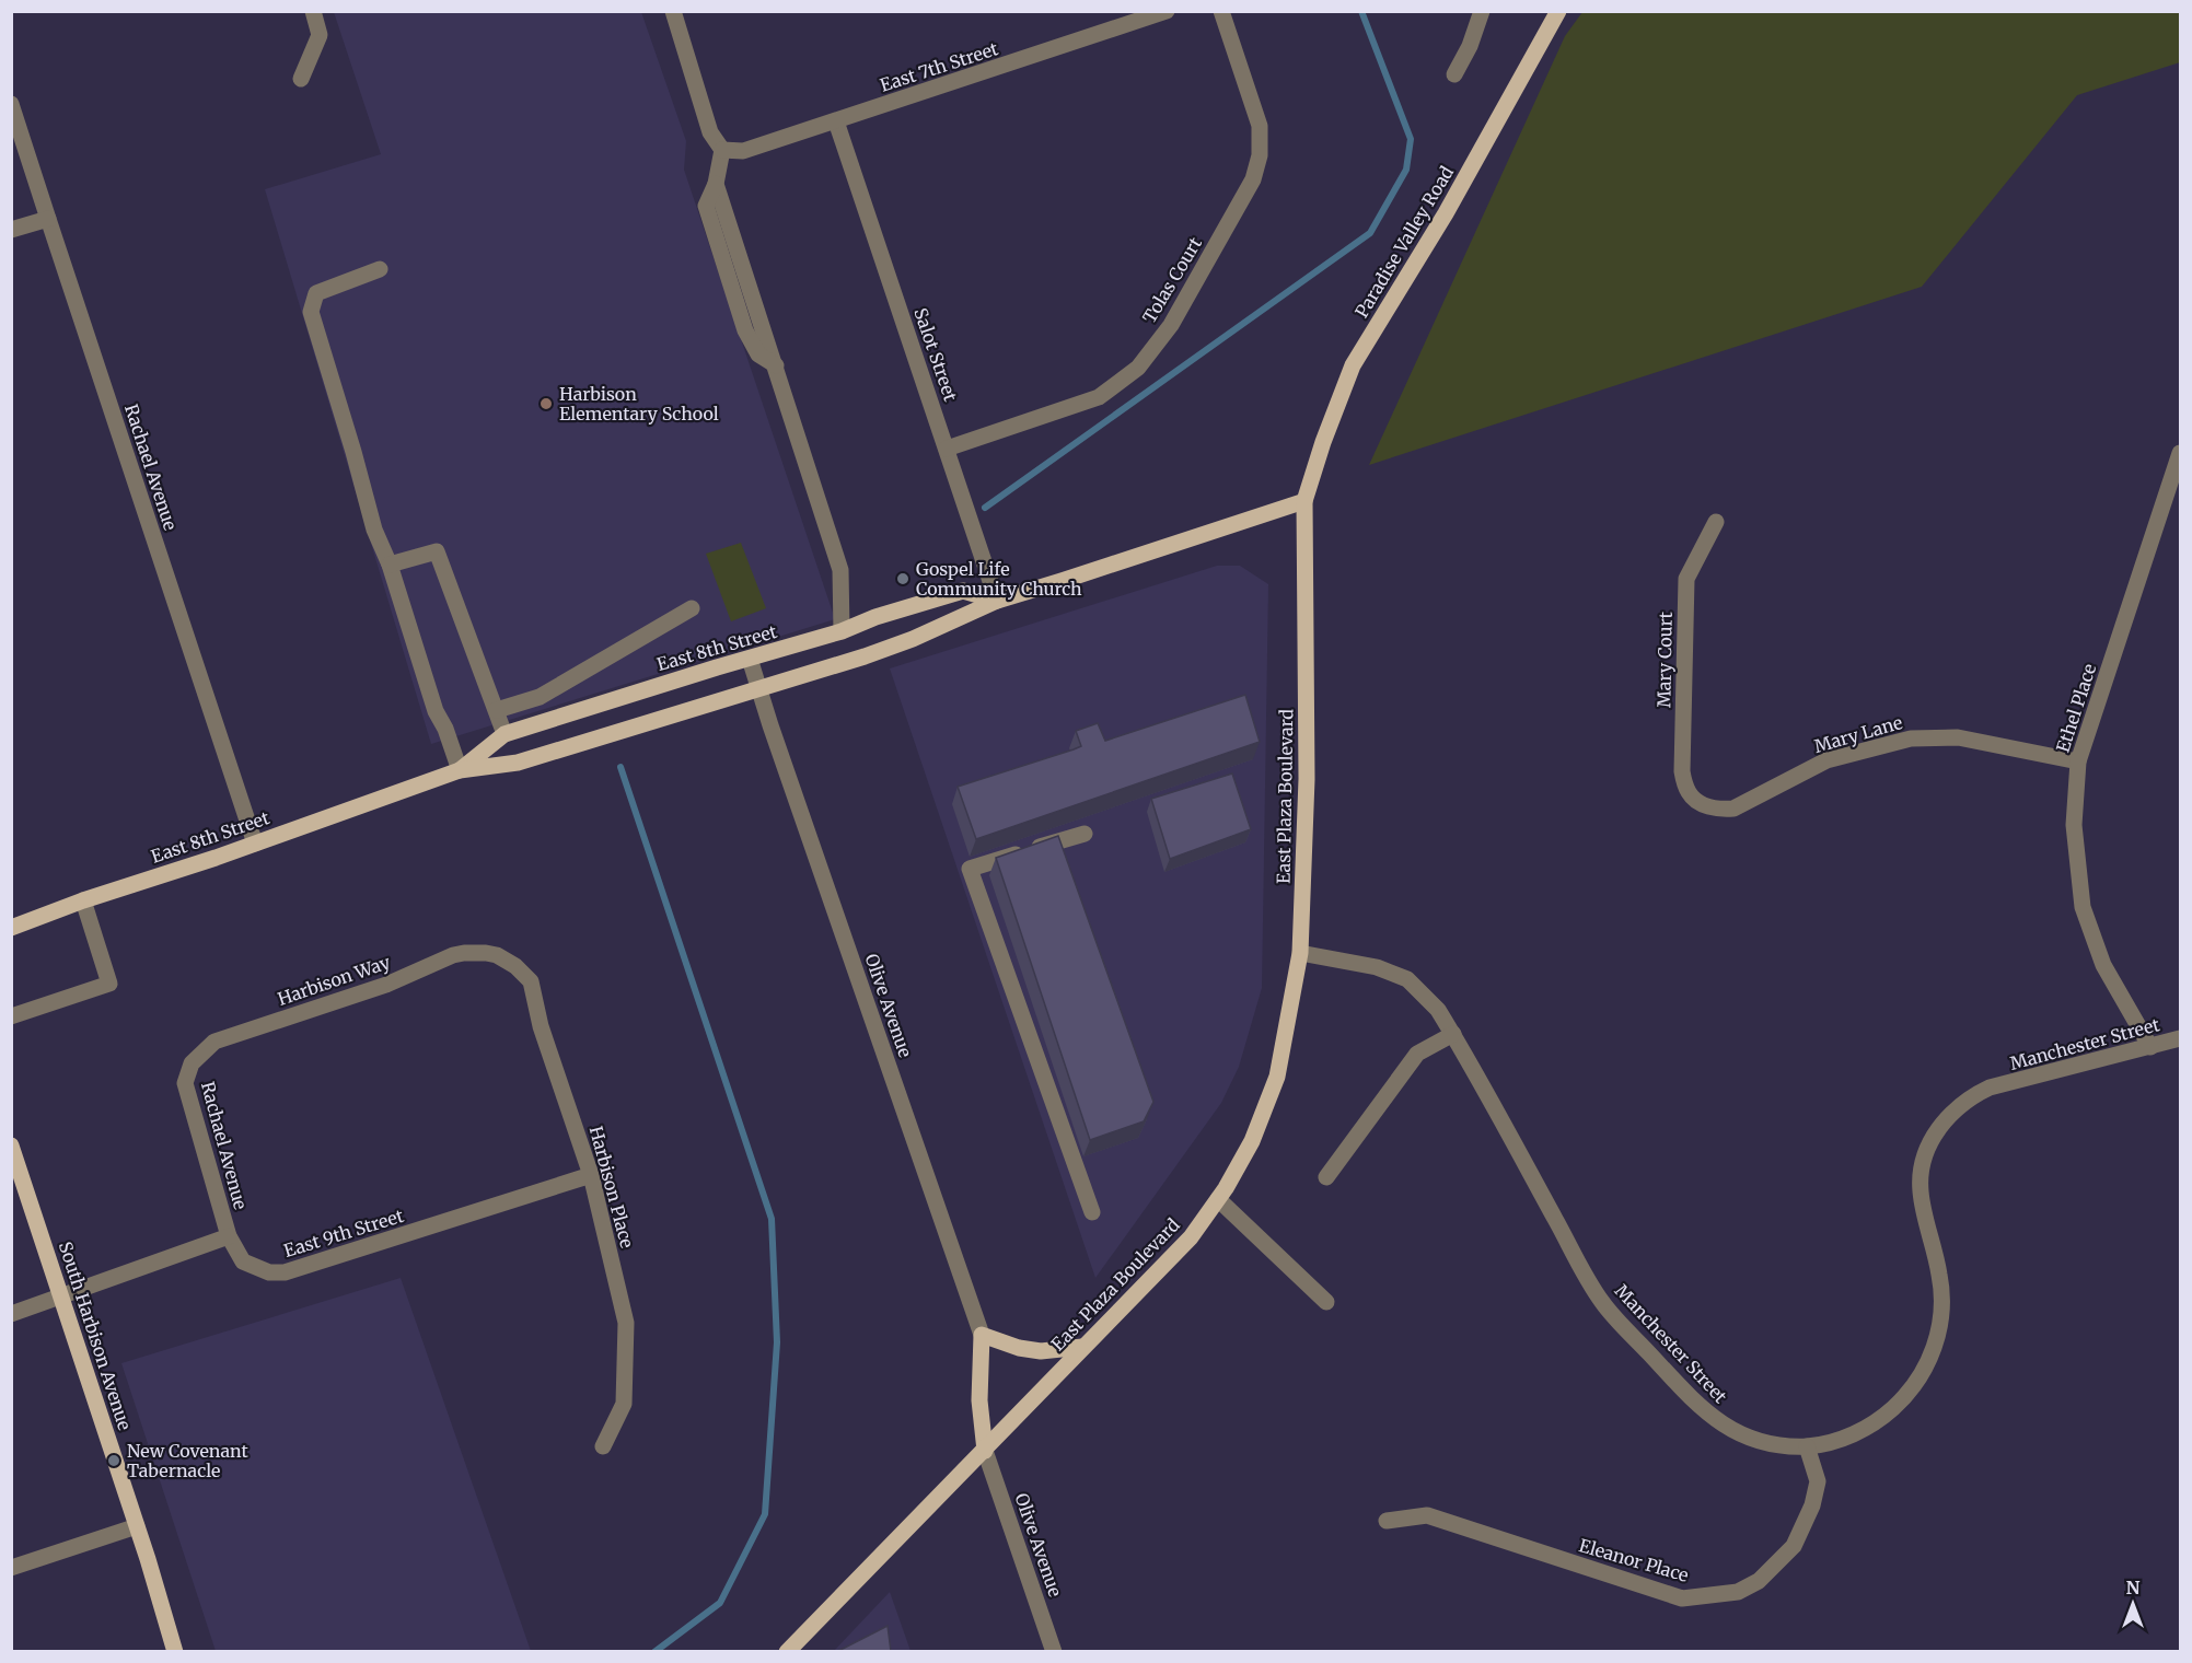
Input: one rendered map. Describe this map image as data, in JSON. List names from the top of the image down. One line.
{"streets":{"main road":["Paradise Valley Road","East 8th Street","East Plaza Boulevard","South Harbison Avenue"],"street":["East 7th Street","Tolas Court","Salot Street","Rachael Avenue","Mary Court","Ethel Place","Mary Lane","Harbison Way","Olive Avenue","Manchester Street","Harbison Place","East 9th Street","Eleanor Place"]},"crossings":[["East 7th Street","Salot Street"],["Paradise Valley Road","East 8th Street"],["Paradise Valley Road","East Plaza Boulevard"],["Tolas Court","Salot Street"],["Salot Street","East 8th Street"],["Rachael Avenue","East 8th Street"],["Rachael Avenue","Harbison Way"],["Rachael Avenue","East 9th Street"],["East 8th Street","East Plaza Boulevard"],["East 8th Street","Olive Avenue"],["Mary Court","Mary Lane"],["Ethel Place","Mary Lane"],["Ethel Place","Manchester Street"],["East Plaza Boulevard","Olive Avenue"],["East Plaza Boulevard","Manchester Street"],["Harbison Way","Harbison Place"],["Manchester Street","Eleanor Place"],["Harbison Place","East 9th Street"]],"places":["Harbison Elementary School","Gospel Life Community Church","New Covenant Tabernacle"],"north":"top"}
